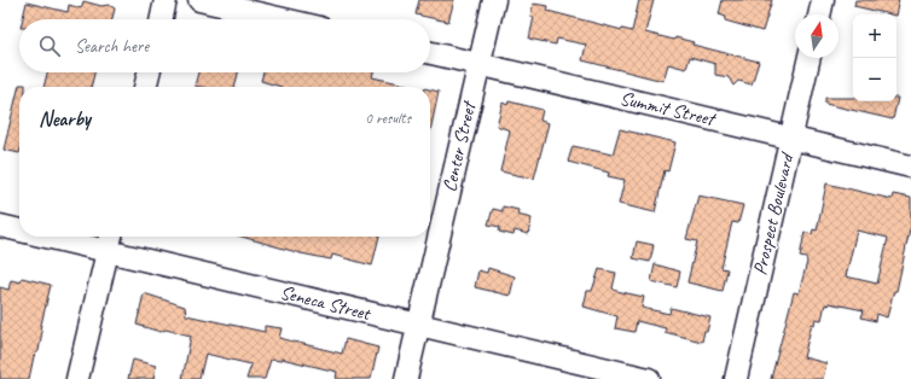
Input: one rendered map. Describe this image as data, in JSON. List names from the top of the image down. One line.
{"streets":{"street":["Summit Street","Center Street","Prospect Boulevard","Seneca Street"]},"crossings":[["Summit Street","Center Street"],["Summit Street","Prospect Boulevard"],["Center Street","Seneca Street"]],"north":"top","page":{"map_buttons":["+","−"],"search":"Search here","heading":["Nearby","0 results"]}}
